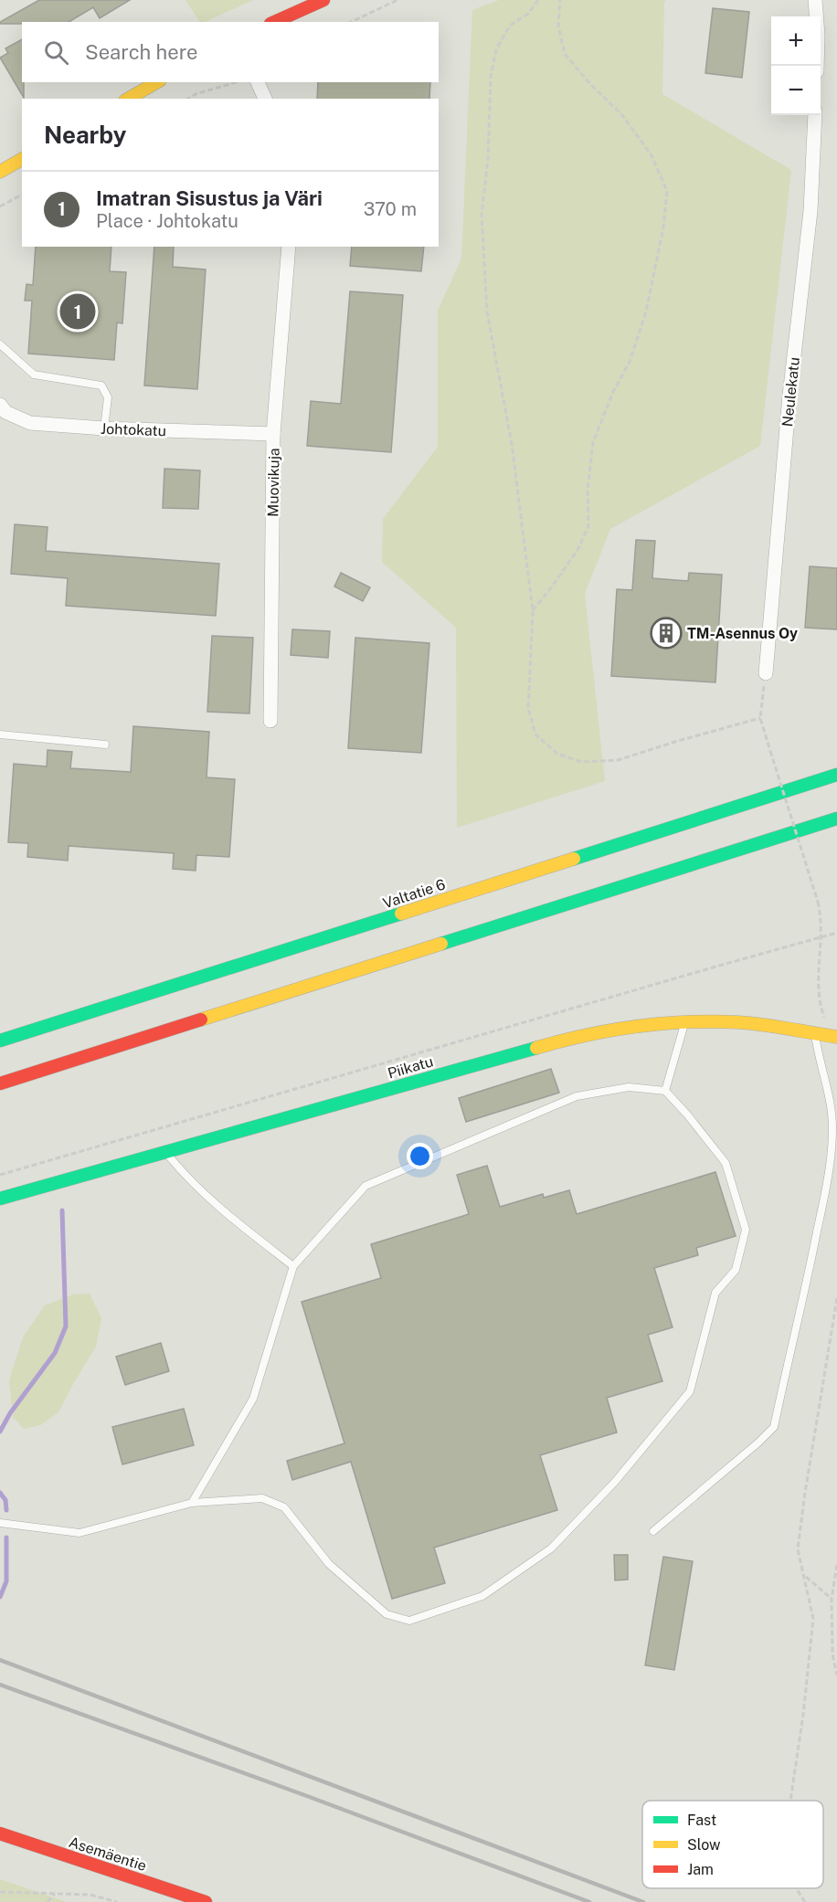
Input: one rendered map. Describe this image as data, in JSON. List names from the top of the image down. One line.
{"streets":{"main road":["Valtatie 6","Piikatu","Asemäentie"],"street":["Neulekatu","Johtokatu","Muovikuja"]},"crossings":[["Johtokatu","Muovikuja"]],"places":{"building":["TM-Asennus Oy"]},"legend":["Fast","Slow","Jam"],"page":{"map_buttons":["+","−"],"search":"Search here","heading":"Nearby","list":[{"mark":"1","name":"Imatran Sisustus ja Väri","note":"Place · Johtokatu","value":"370 m"}],"pins":"1"}}
